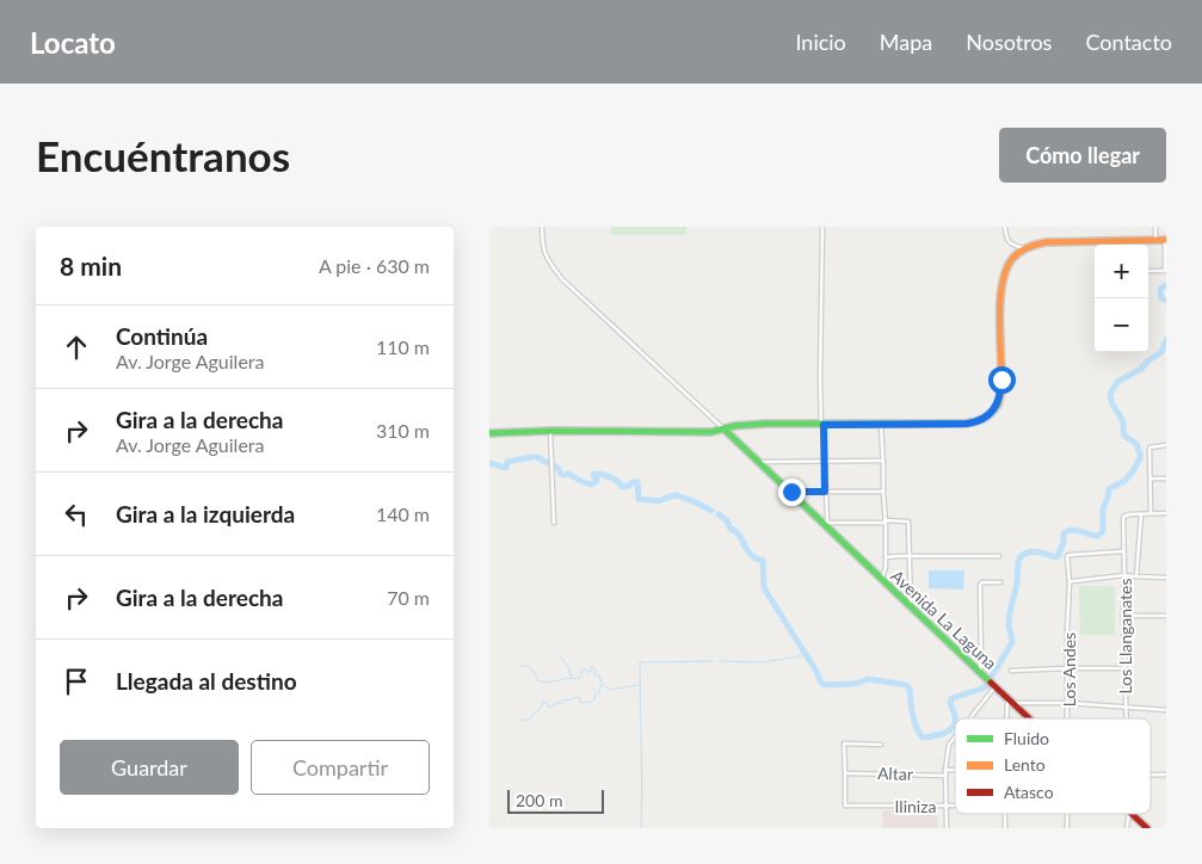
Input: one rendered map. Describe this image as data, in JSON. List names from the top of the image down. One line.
{"streets":{"street":["Avenida La Laguna","Los Llanganates","Los Andes","Altar","Iliniza"]},"crossings":[["Los Llanganates","Los Andes"],["Altar","Iliniza"]],"legend":["Fluido","Lento","Atasco"],"scale_bar":"200 m","page":{"header":"Locato","nav":["Inicio","Mapa","Nosotros","Contacto"],"buttons":["Cómo llegar",["Guardar","Compartir"]],"title":"Encuéntranos","heading":["8 min","A pie · 630 m"],"map_buttons":["+","−"],"list":[["Continúa","Av. Jorge Aguilera","110 m"],["Gira a la derecha","Av. Jorge Aguilera","310 m"],["Gira a la izquierda","140 m"],["Gira a la derecha","70 m"],"Llegada al destino"],"scale":"200 m"}}
